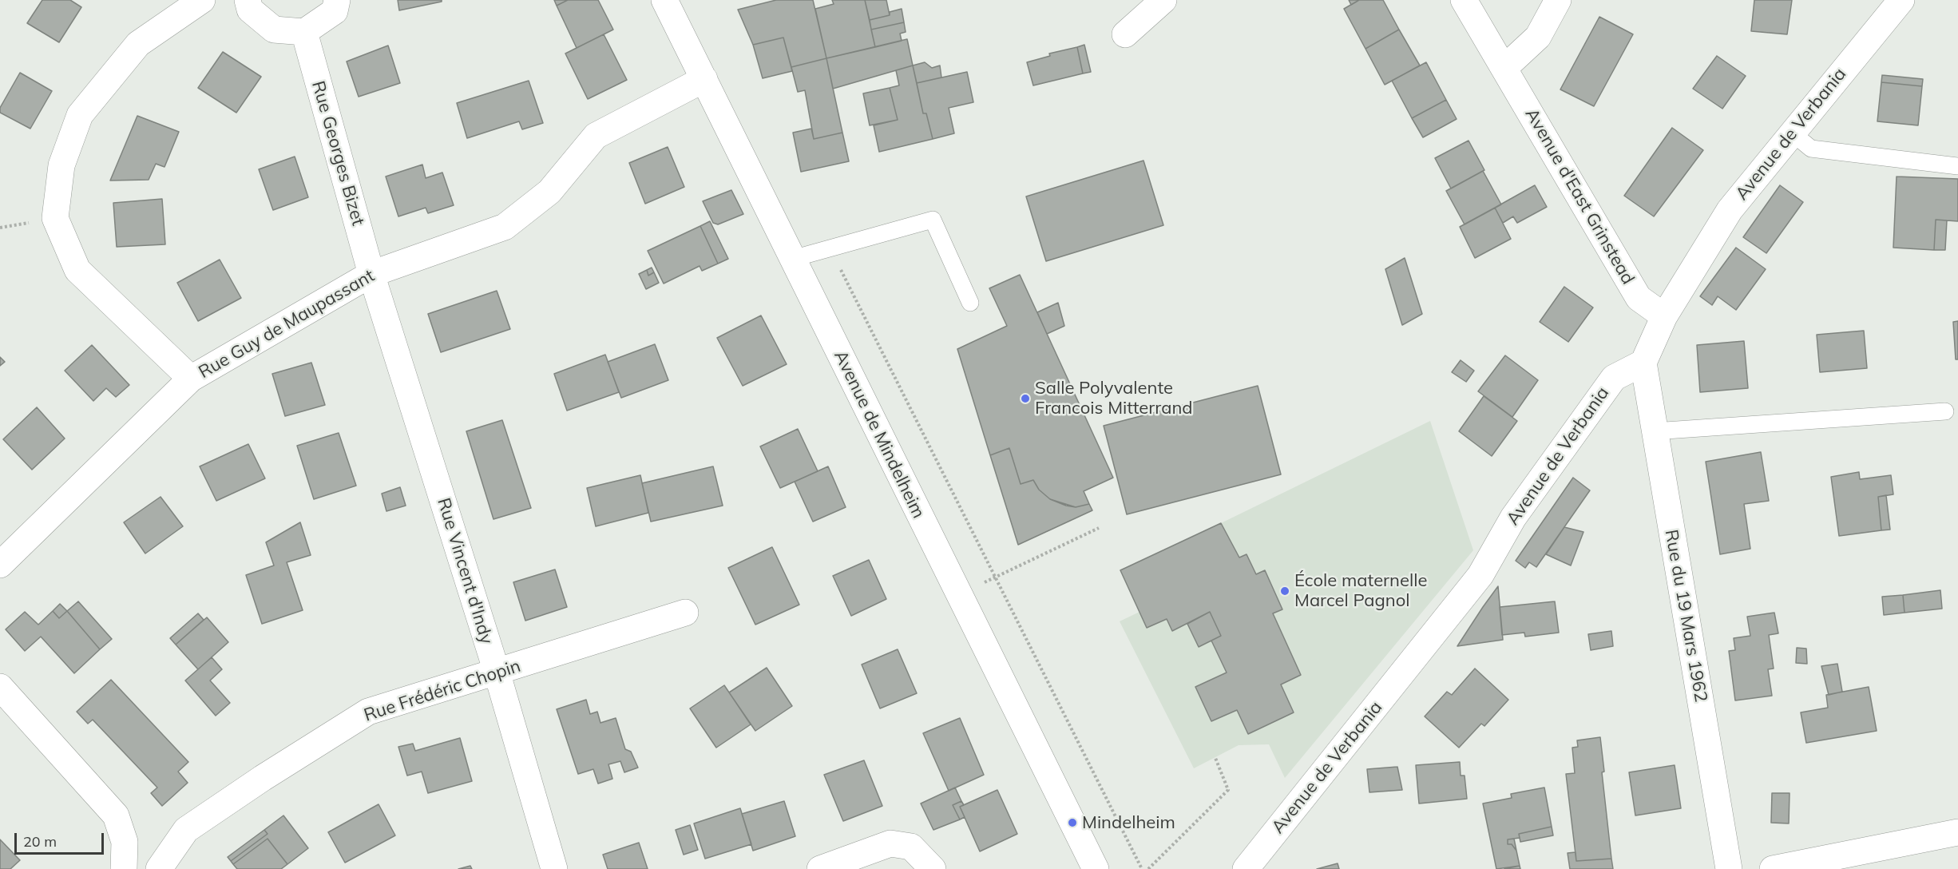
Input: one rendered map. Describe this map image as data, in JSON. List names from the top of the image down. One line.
{"streets":{"street":["Avenue de Verbania","Rue Georges Bizet","Avenue d'East Grinstead","Rue Guy de Maupassant","Avenue de Mindelheim","Rue Vincent d'Indy","Rue du 19 Mars 1962","Rue Frédéric Chopin"]},"crossings":[["Avenue de Verbania","Avenue d'East Grinstead"],["Avenue de Verbania","Rue du 19 Mars 1962"],["Rue Georges Bizet","Rue Guy de Maupassant"],["Rue Georges Bizet","Rue Vincent d'Indy"],["Rue Guy de Maupassant","Avenue de Mindelheim"],["Rue Guy de Maupassant","Rue Vincent d'Indy"],["Rue Vincent d'Indy","Rue Frédéric Chopin"]],"places":["Salle Polyvalente Francois Mitterrand","École maternelle Marcel Pagnol","Mindelheim"],"scale_bar":"20 m"}
